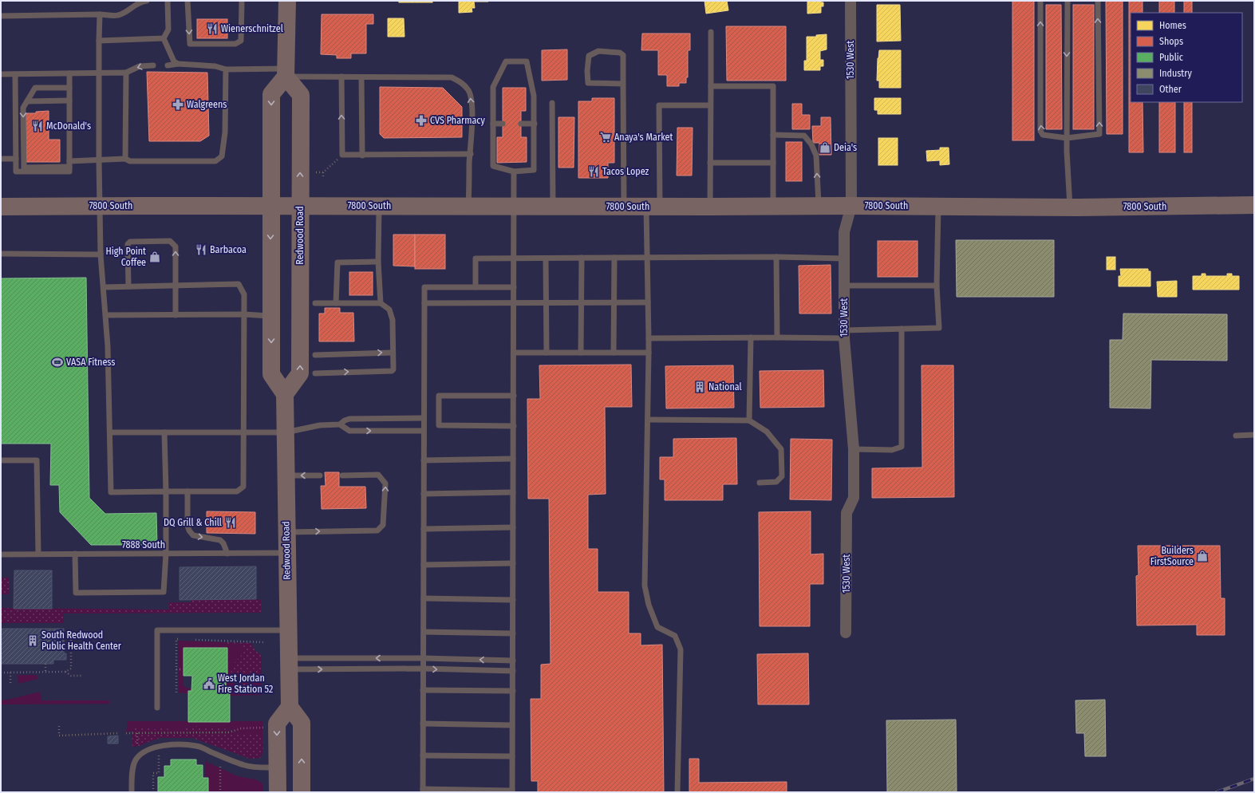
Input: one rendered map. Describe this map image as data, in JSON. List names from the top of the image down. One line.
{"streets":{"main road":["7800 South","Redwood Road"],"street":["1530 West"],"lane":["7888 South"]},"crossings":[["1530 West","7800 South"],["7800 South","Redwood Road"],["Redwood Road","7888 South"]],"places":{"restaurant":["Wienerschnitzel","McDonald's","Tacos Lopez","Barbacoa","DQ Grill & Chill"],"pharmacy":["Walgreens","CVS Pharmacy"],"supermarket":["Anaya's Market"],"shop":["Deia's","High Point Coffee","Builders FirstSource"],"sports":["VASA Fitness"],"building":["National","South Redwood Public Health Center"],"public building":["West Jordan Fire Station 52"]},"legend":["Homes","Shops","Public","Industry","Other"]}
